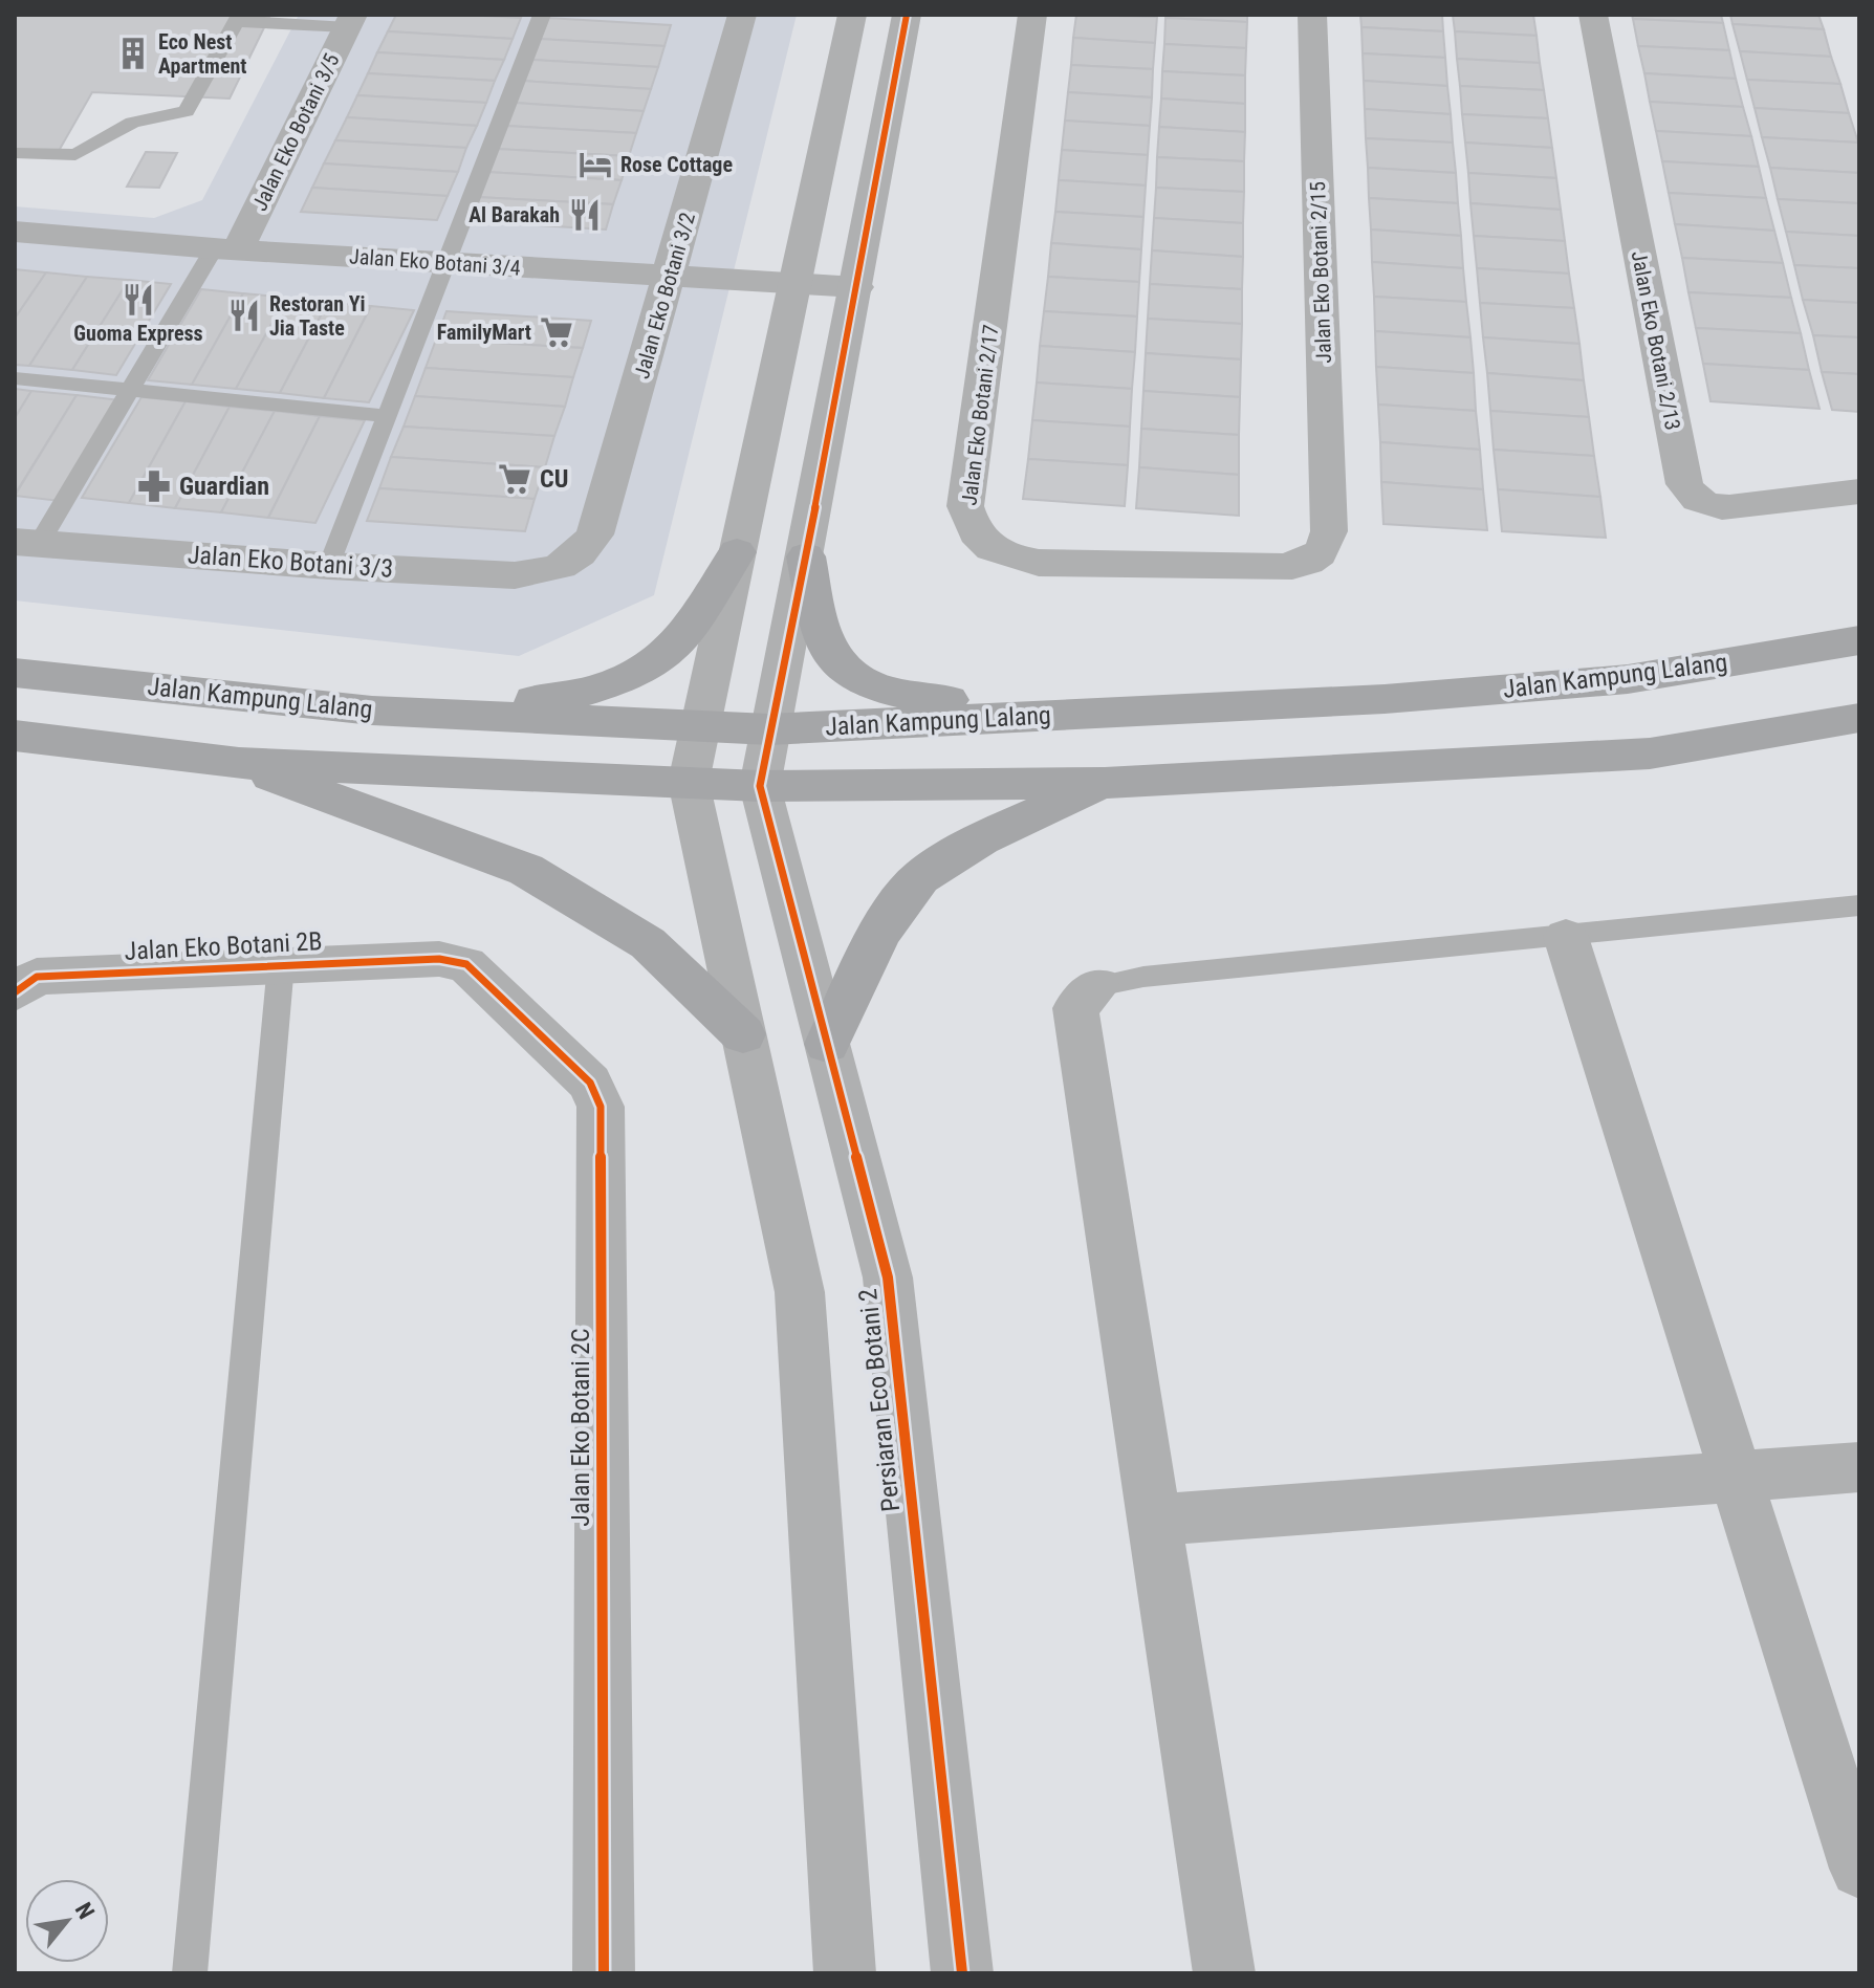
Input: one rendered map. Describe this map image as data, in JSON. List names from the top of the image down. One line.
{"streets":{"main road":["Jalan Kampung Lalang"],"street":["Jalan Eko Botani 3/5","Jalan Eko Botani 3/4","Jalan Eko Botani 2/15","Jalan Eko Botani 3/2","Jalan Eko Botani 2/13","Jalan Eko Botani 2/17","Jalan Eko Botani 3/3","Jalan Eko Botani 2B","Persiaran Eco Botani 2","Jalan Eko Botani 2C"]},"crossings":[["Jalan Eko Botani 3/5","Jalan Eko Botani 3/4"],["Jalan Eko Botani 3/4","Jalan Eko Botani 3/2"],["Jalan Eko Botani 2/15","Jalan Eko Botani 2/17"],["Jalan Eko Botani 3/2","Jalan Eko Botani 3/3"],["Jalan Eko Botani 2B","Jalan Eko Botani 2C"]],"places":{"building":["Eco Nest Apartment"],"hotel":["Rose Cottage"],"restaurant":["Al Barakah","Guoma Express","Restoran Yi Jia Taste"],"supermarket":["FamilyMart","CU"],"pharmacy":["Guardian"]},"north":"top right"}
